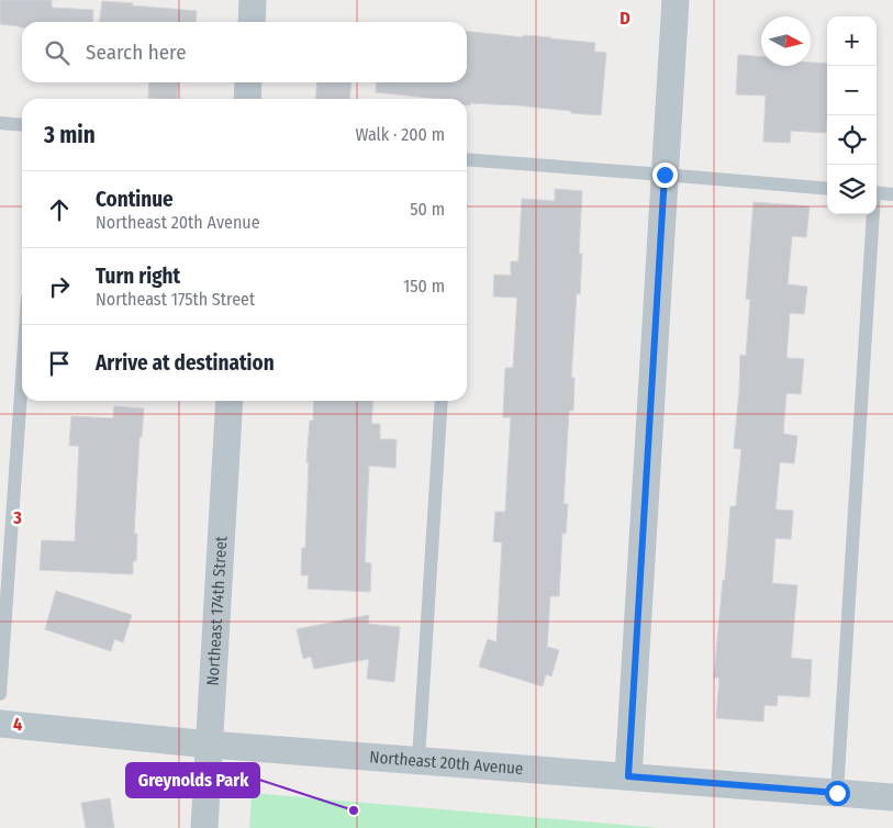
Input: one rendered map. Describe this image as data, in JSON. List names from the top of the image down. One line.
{"streets":{"street":["Northeast 174th Street","Northeast 20th Avenue"]},"crossings":[["Northeast 174th Street","Northeast 20th Avenue"]],"places":["Greynolds Park"],"north":"right","page":{"map_buttons":["+","−"],"search":"Search here","heading":["3 min","Walk · 200 m"],"list":[["Continue","Northeast 20th Avenue","50 m"],["Turn right","Northeast 175th Street","150 m"],"Arrive at destination"]},"grid":{"columns":["D"],"rows":["3","4"]}}
